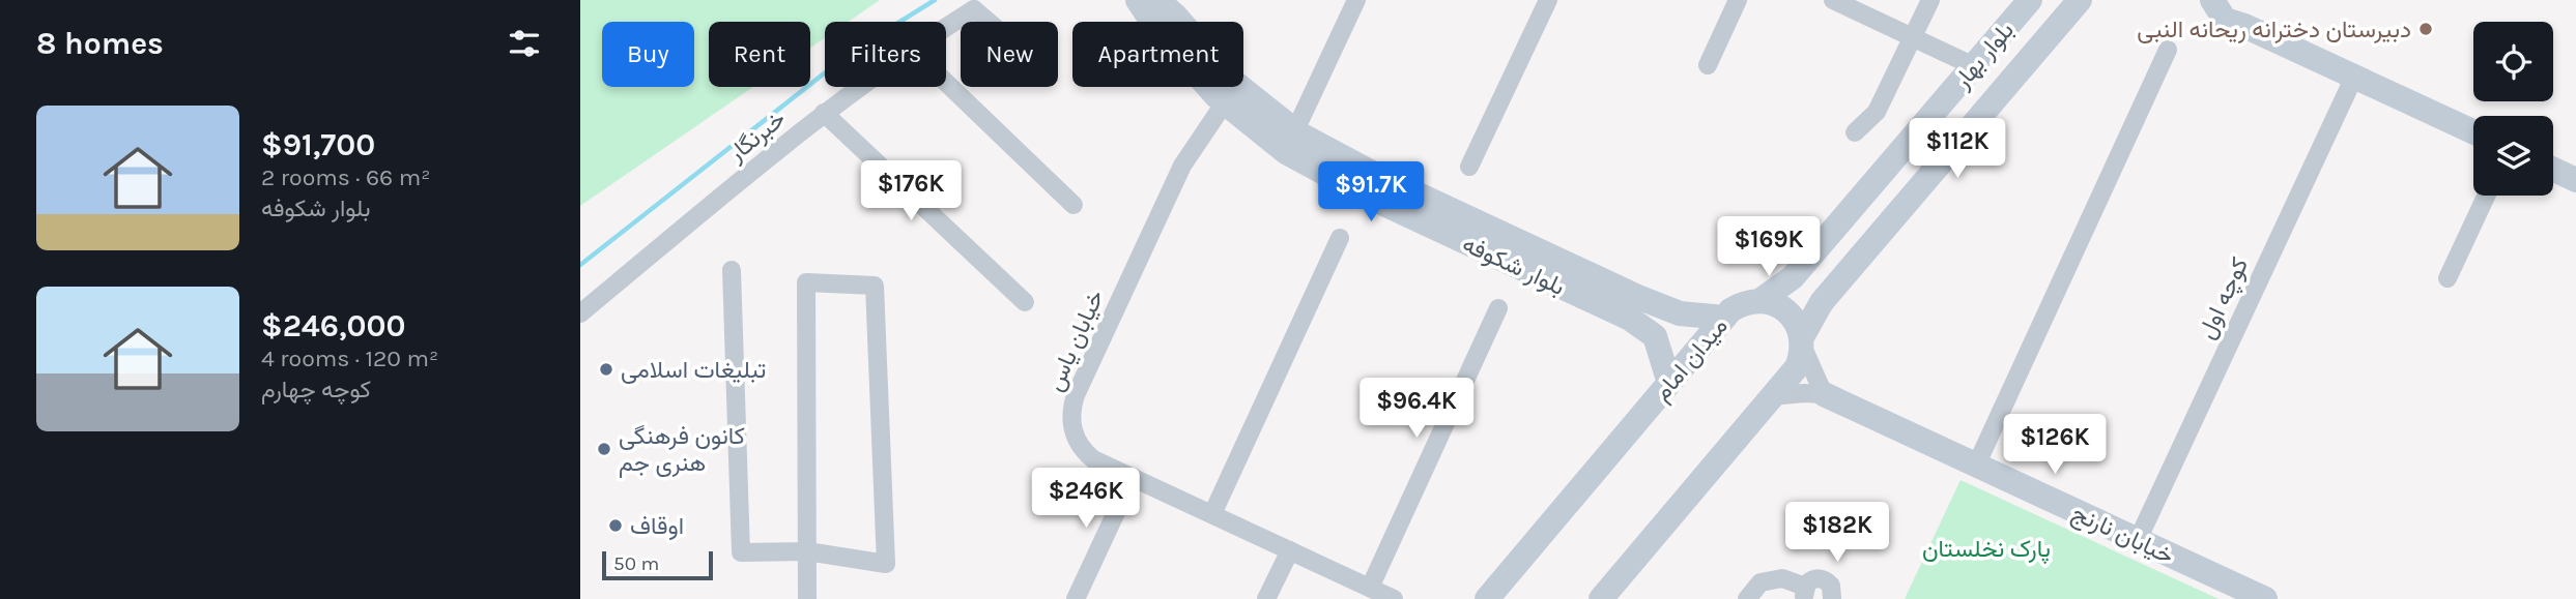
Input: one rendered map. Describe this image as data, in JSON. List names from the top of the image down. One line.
{"streets":{"street":["بلوار بهار","خبرنگار","بلوار شکوفه","کوچه اول","خیابان یاس","میدان امام","خیابان نارنج"]},"crossings":[["بلوار بهار","میدان امام"],["بلوار شکوفه","خیابان یاس"],["بلوار شکوفه","میدان امام"],["کوچه اول","خیابان نارنج"]],"parks":["پارک نخلستان"],"places":["دبیرستان دخترانه ریحانه النبی","تبلیغات اسلامی","کانون فرهنگی هنری جم","اوقاف"],"scale_bar":"50 m","page":{"heading":"8 homes","chip":["Buy","Rent","Filters","New","Apartment"],"list":[{"name":"$91,700","note":"2 rooms · 66 m² · بلوار شکوفه"},{"name":"$246,000","note":"4 rooms · 120 m² · کوچه چهارم"}],"price":["$112K","$176K","$91.7K","$169K","$96.4K","$126K","$246K","$182K"],"scale":"50 m"}}
